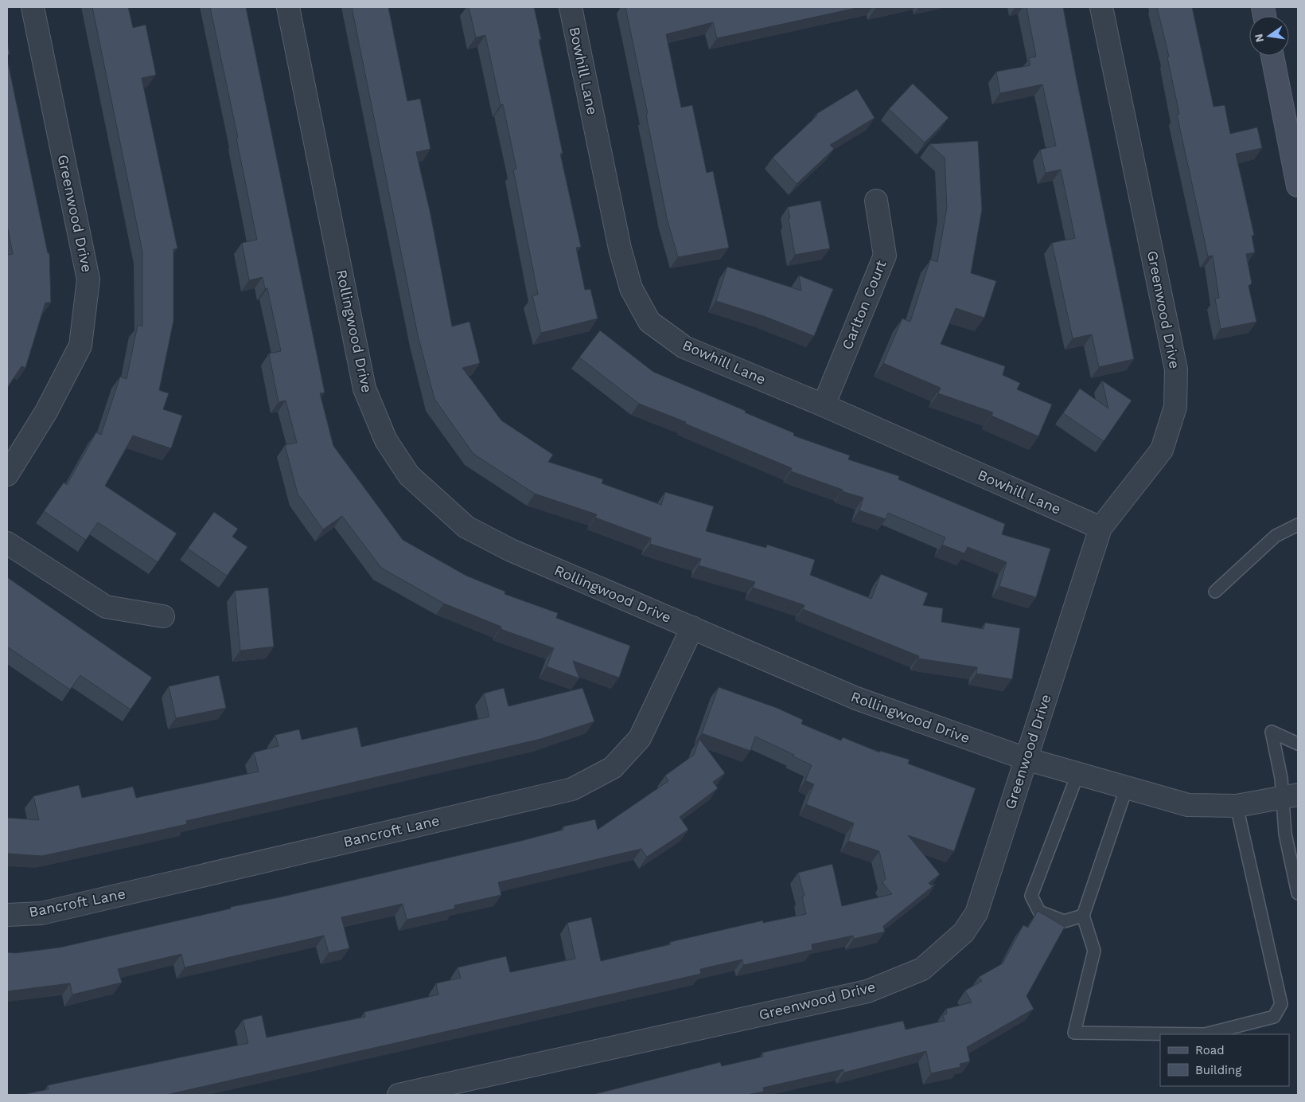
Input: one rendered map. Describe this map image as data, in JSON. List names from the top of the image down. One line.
{"streets":{"street":["Bowhill Lane","Greenwood Drive","Carlton Court","Rollingwood Drive","Bancroft Lane"]},"crossings":[["Bowhill Lane","Greenwood Drive"],["Bowhill Lane","Carlton Court"],["Greenwood Drive","Rollingwood Drive"],["Rollingwood Drive","Bancroft Lane"]],"legend":["Road","Building"],"north":"left"}
